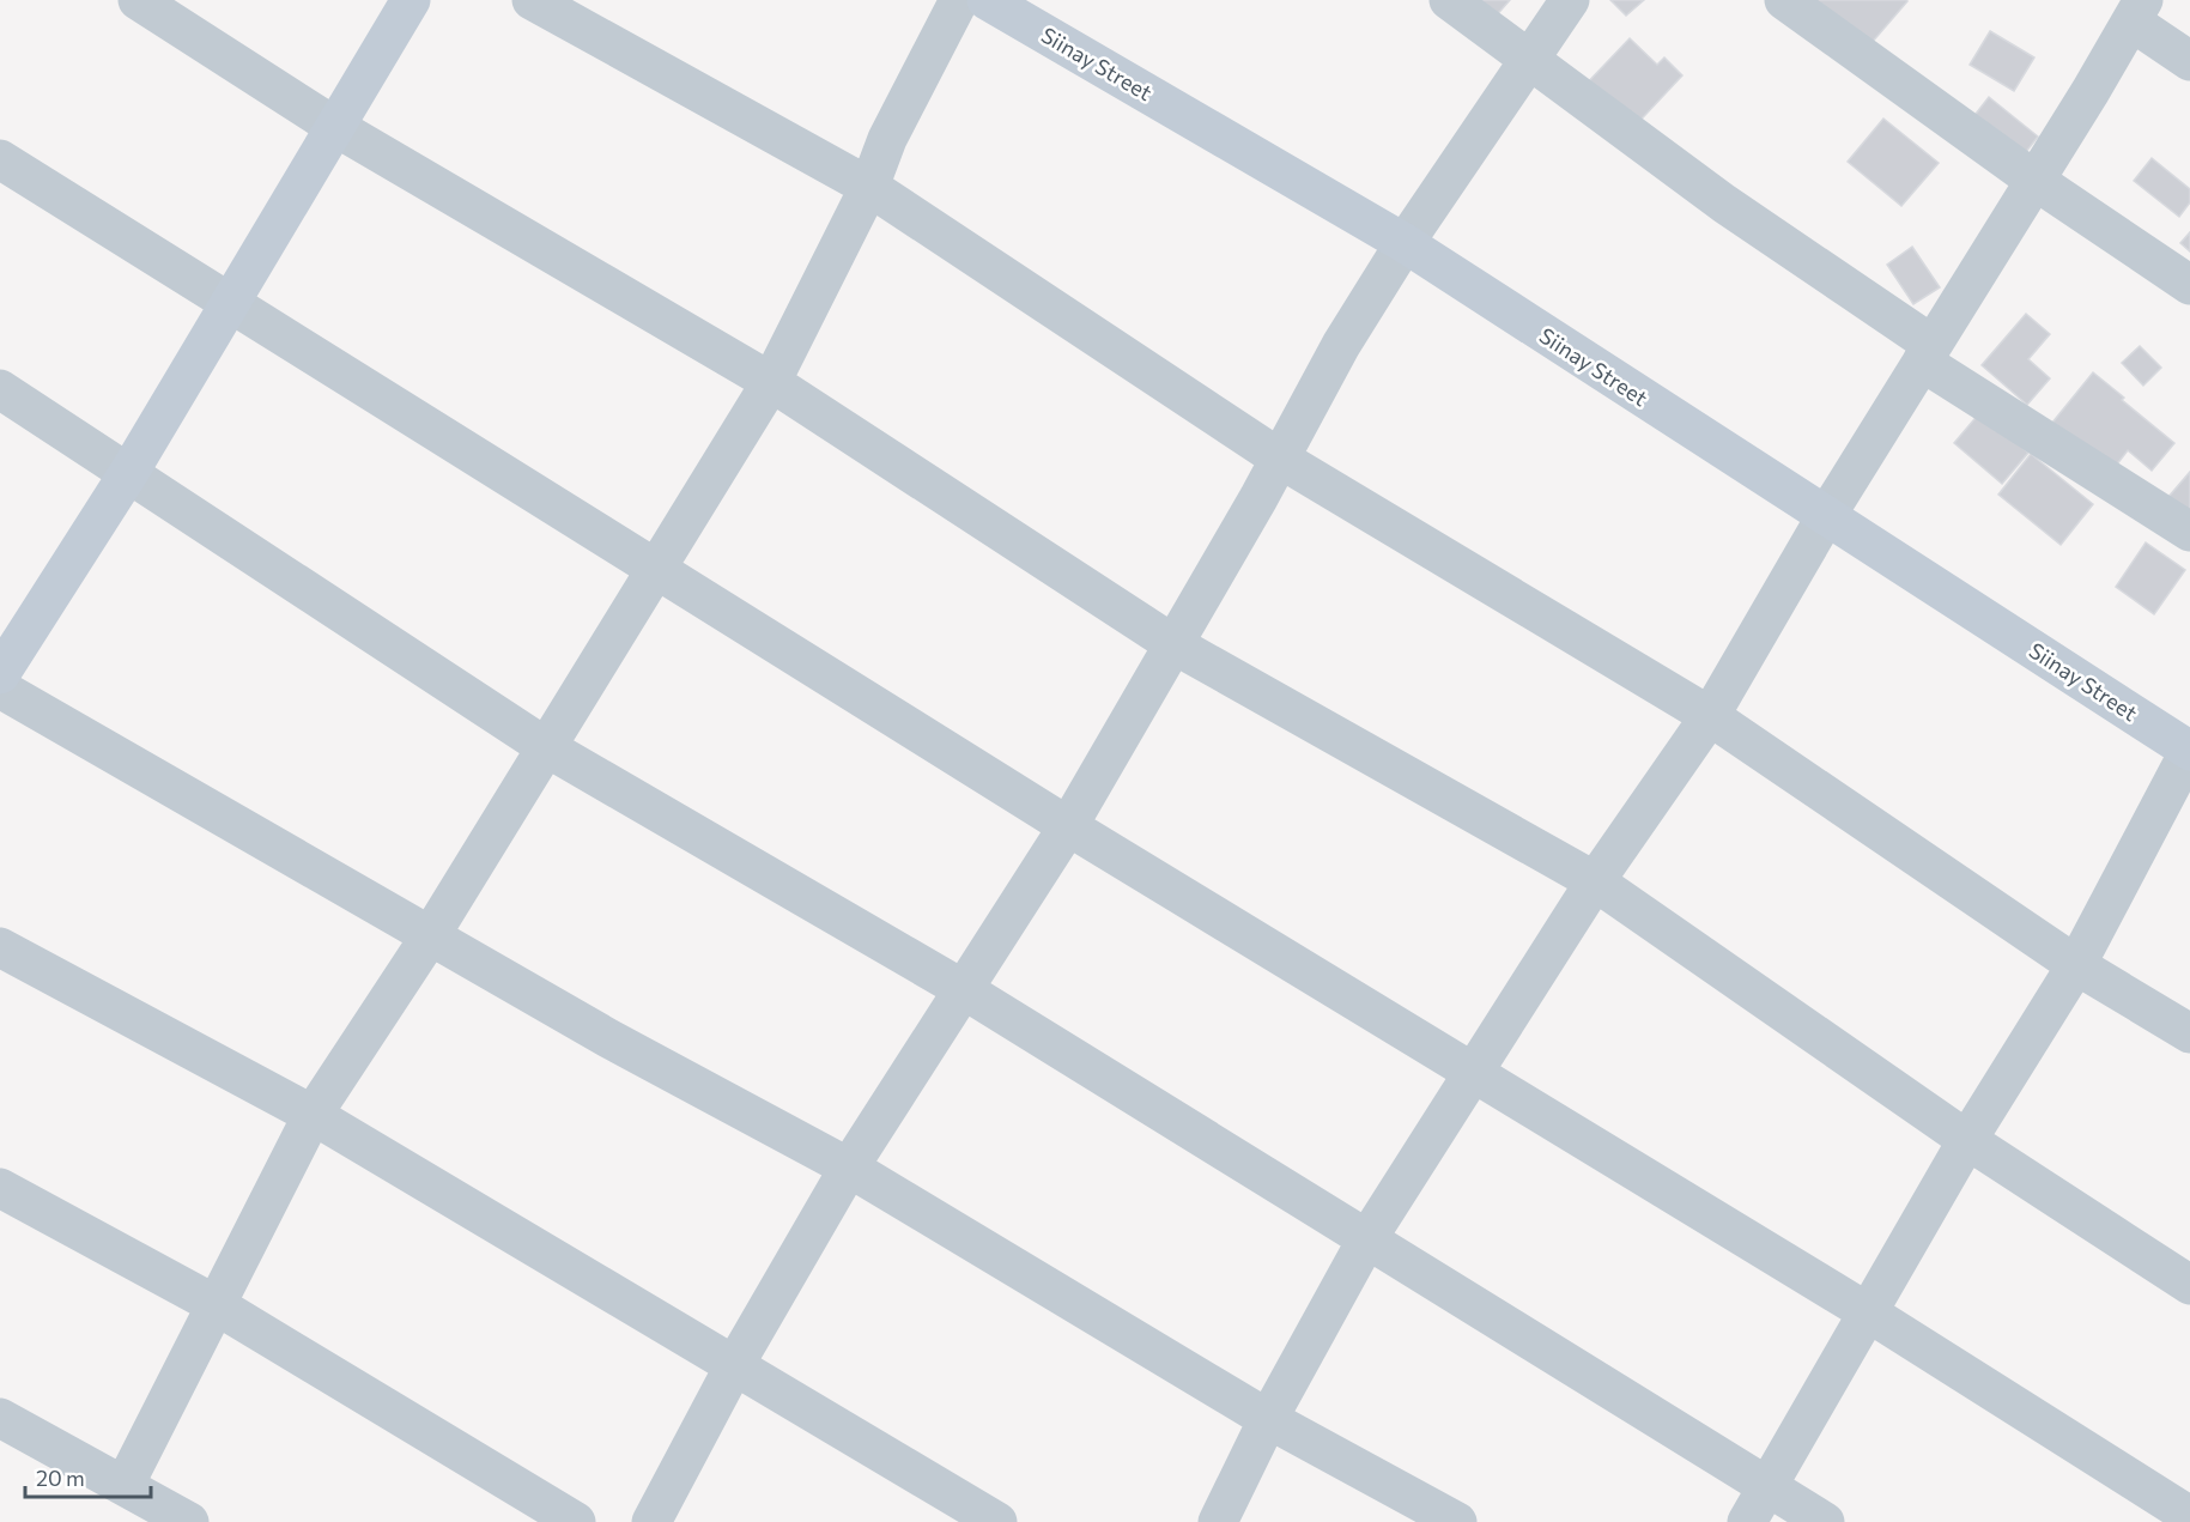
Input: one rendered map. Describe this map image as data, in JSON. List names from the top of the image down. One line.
{"streets":{"street":["Siinay Street"]},"scale_bar":"20 m"}
